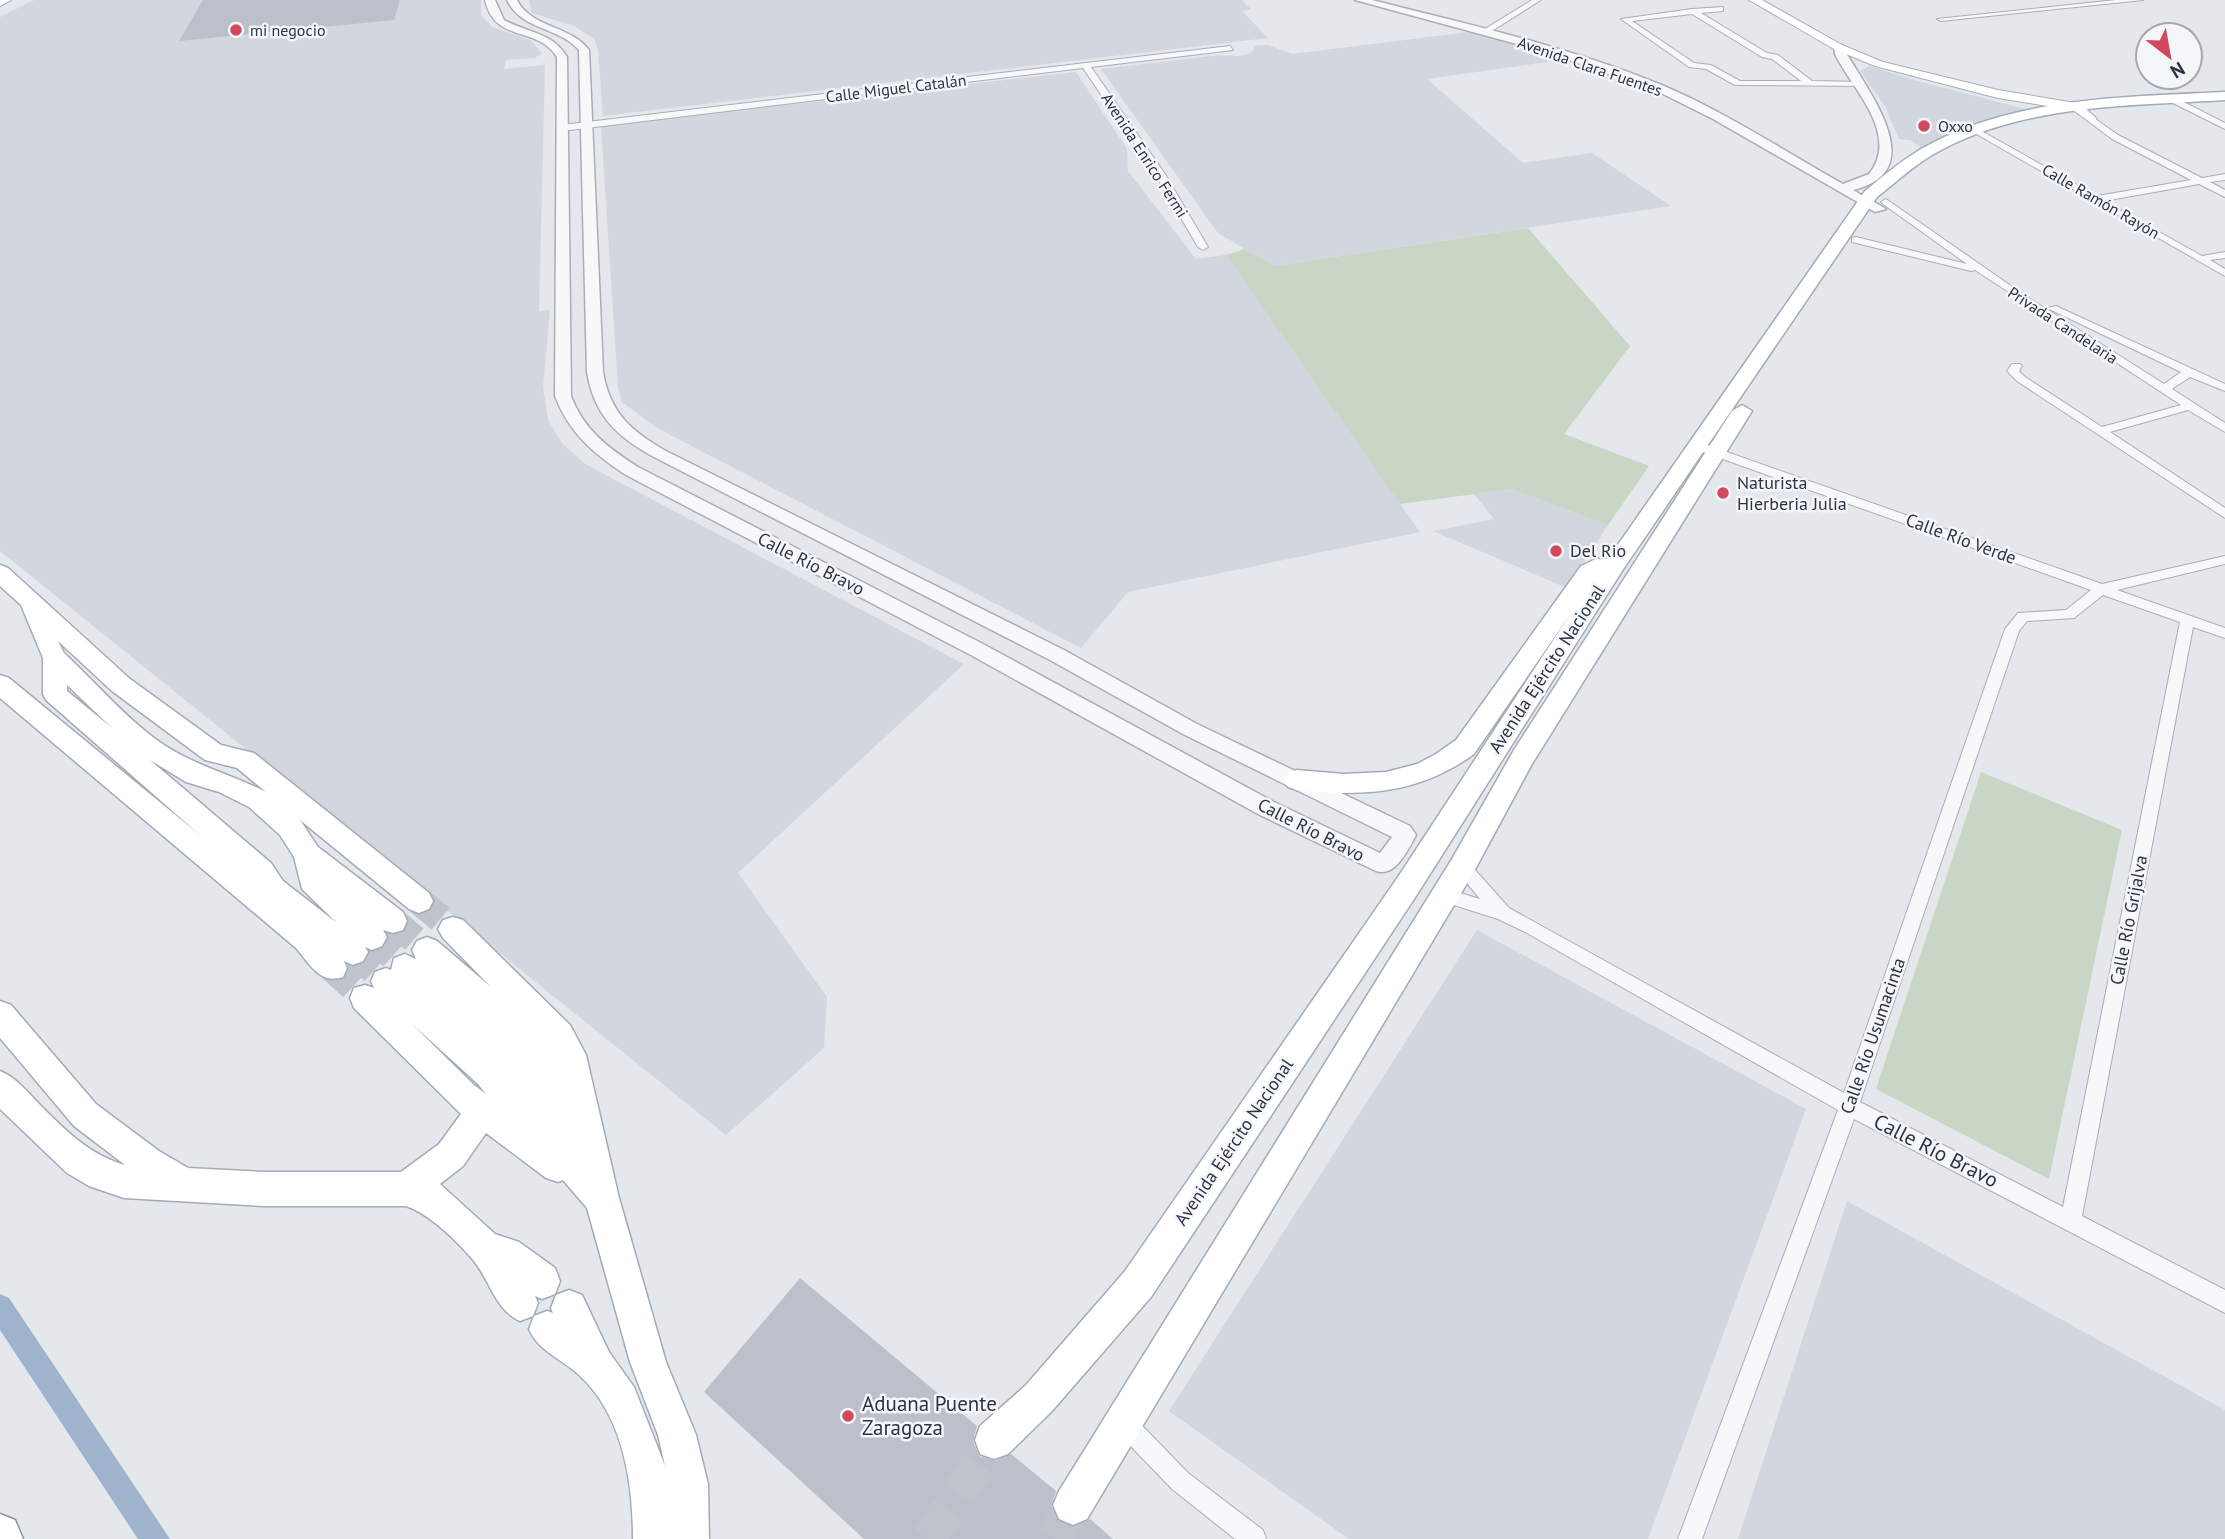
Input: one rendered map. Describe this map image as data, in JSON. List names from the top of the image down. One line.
{"streets":{"main road":["Avenida Ejército Nacional"],"street":["Avenida Clara Fuentes","Calle Miguel Catalán","Avenida Enrico Fermi","Calle Ramón Rayón","Privada Candelaria","Calle Río Verde","Calle Río Bravo","Calle Río Grijalva","Calle Río Usumacinta"]},"crossings":[["Avenida Clara Fuentes","Privada Candelaria"],["Avenida Clara Fuentes","Avenida Ejército Nacional"],["Calle Miguel Catalán","Avenida Enrico Fermi"],["Calle Miguel Catalán","Calle Río Bravo"],["Calle Ramón Rayón","Avenida Ejército Nacional"],["Privada Candelaria","Avenida Ejército Nacional"],["Calle Río Verde","Avenida Ejército Nacional"],["Calle Río Verde","Calle Río Grijalva"],["Calle Río Verde","Calle Río Usumacinta"],["Calle Río Bravo","Avenida Ejército Nacional"],["Calle Río Bravo","Calle Río Grijalva"],["Calle Río Bravo","Calle Río Usumacinta"]],"places":["mi negocio","Oxxo","Naturista Hierberia Julia","Del Rio","Aduana Puente Zaragoza"],"north":"bottom right"}
